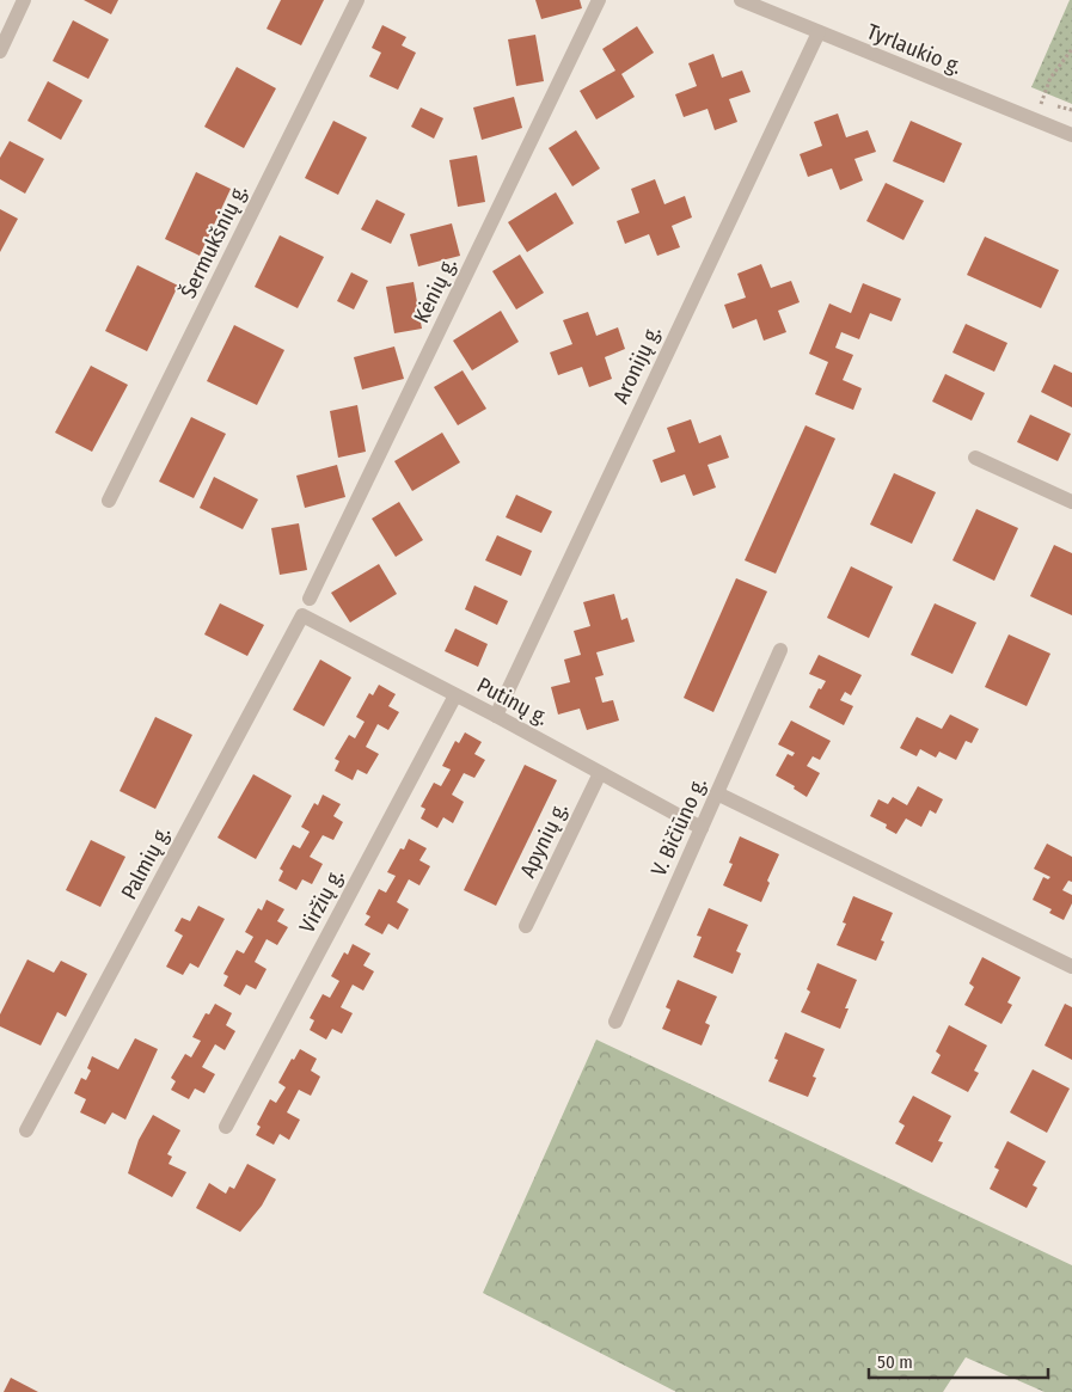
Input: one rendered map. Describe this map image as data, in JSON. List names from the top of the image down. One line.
{"streets":{"street":["Tyrlaukio g.","Šermukšnių g.","Kėnių g.","Aronijų g.","Putinų g.","V. Bičiūno g.","Apynių g.","Palmių g.","Viržių g."]},"crossings":[["Tyrlaukio g.","Aronijų g."],["Aronijų g.","Putinų g."],["Putinų g.","V. Bičiūno g."],["Putinų g.","Apynių g."],["Putinų g.","Palmių g."],["Putinų g.","Viržių g."]],"scale_bar":"50 m"}
